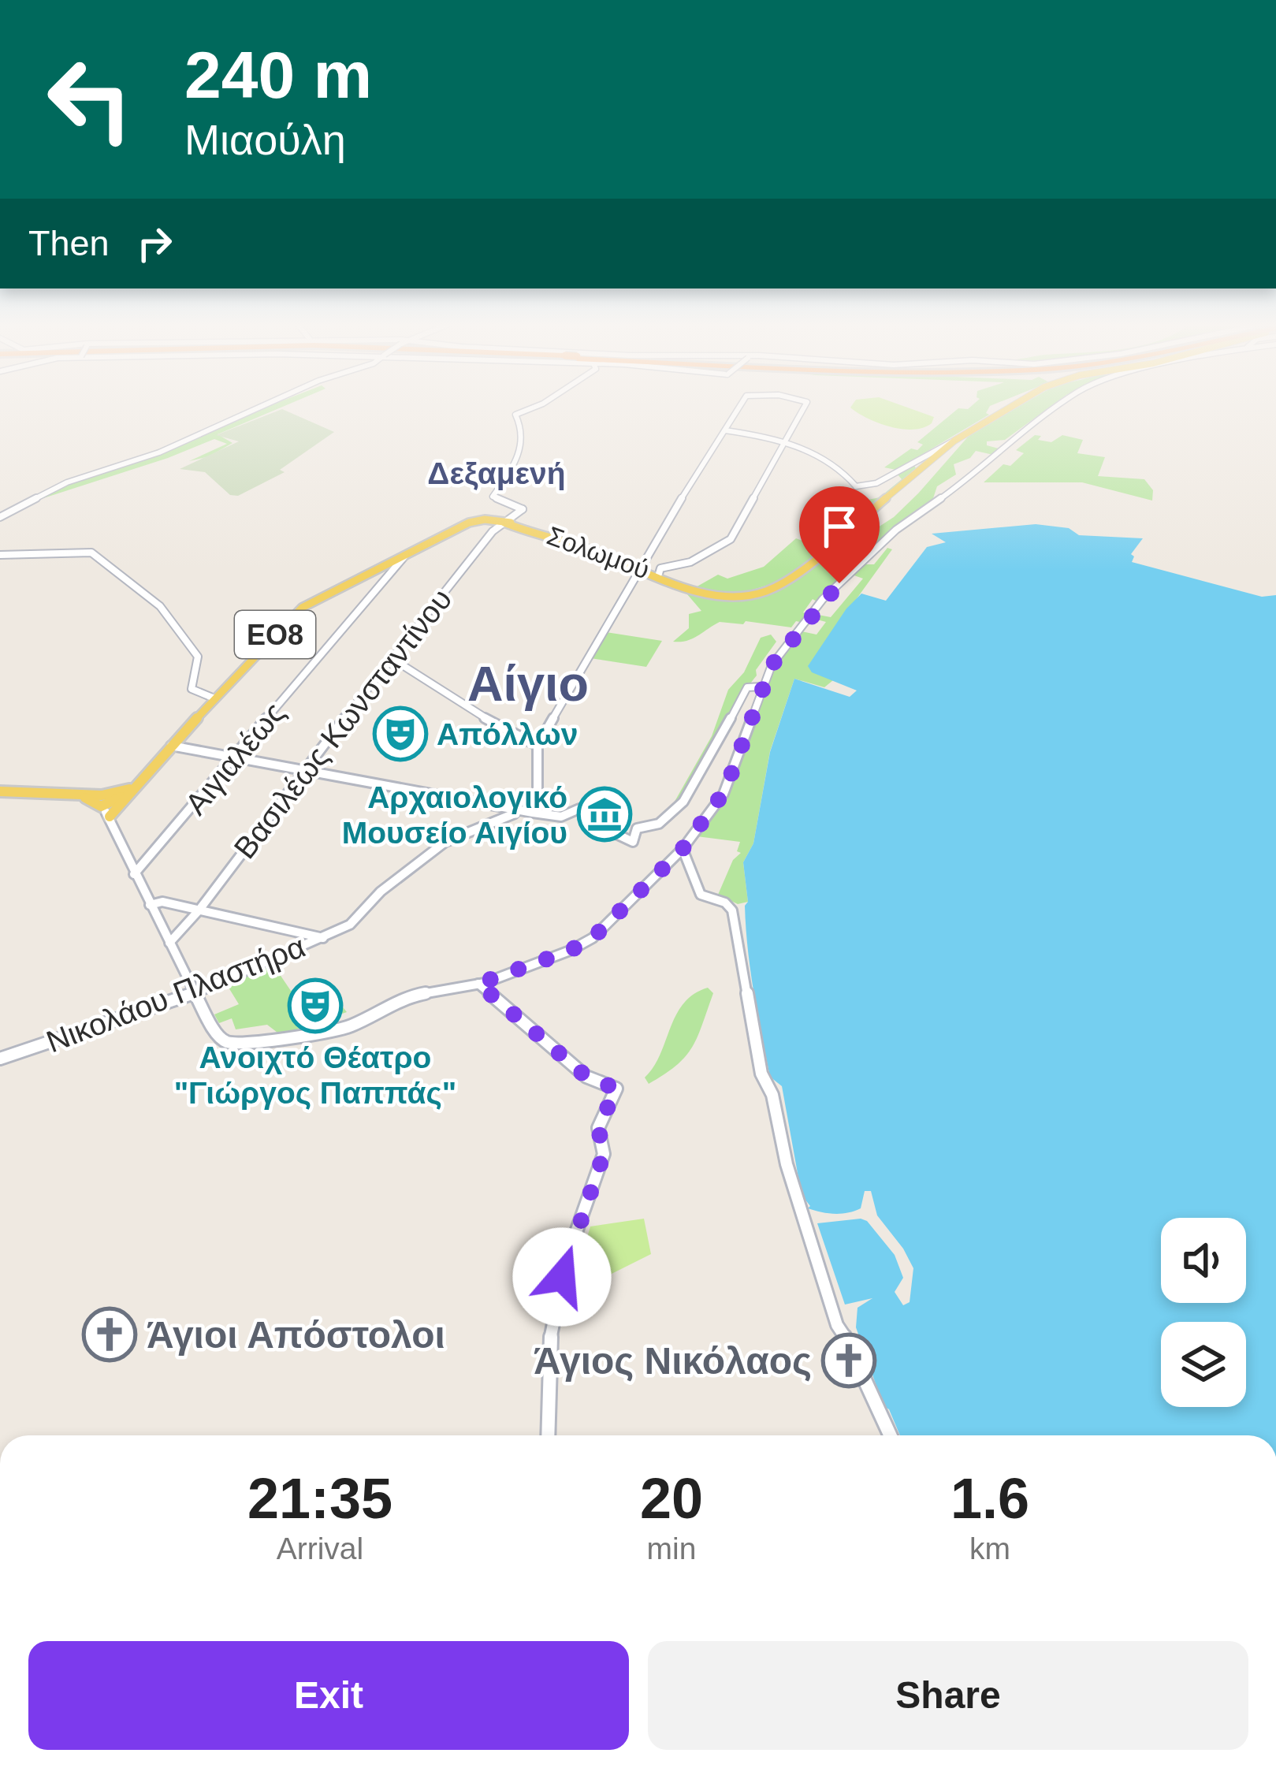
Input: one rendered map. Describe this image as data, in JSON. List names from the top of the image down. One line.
{"streets":{"main road":["Σολωμού","ΕΟ8"],"street":["Βασιλέως Κωνσταντίνου","Αιγιαλέως","Νικολάου Πλαστήρα"]},"crossings":[["Σολωμού","ΕΟ8"],["Σολωμού","Βασιλέως Κωνσταντίνου"],["Σολωμού","Αιγιαλέως"],["ΕΟ8","Αιγιαλέως"]],"districts":["Δεξαμενή","Αίγιο"],"places":{"theatre":["Απόλλων","Ανοιχτό Θέατρο \"Γιώργος Παππάς\""],"museum":["Αρχαιολογικό Μουσείο Αιγίου"],"church":["Άγιοι Απόστολοι","Άγιος Νικόλαος"]},"page":{"turn":["240 m","Μιαούλη"],"then":"Then","eta":["21:35","Arrival","20","min","1.6","km"],"buttons":["Exit","Share"]}}
